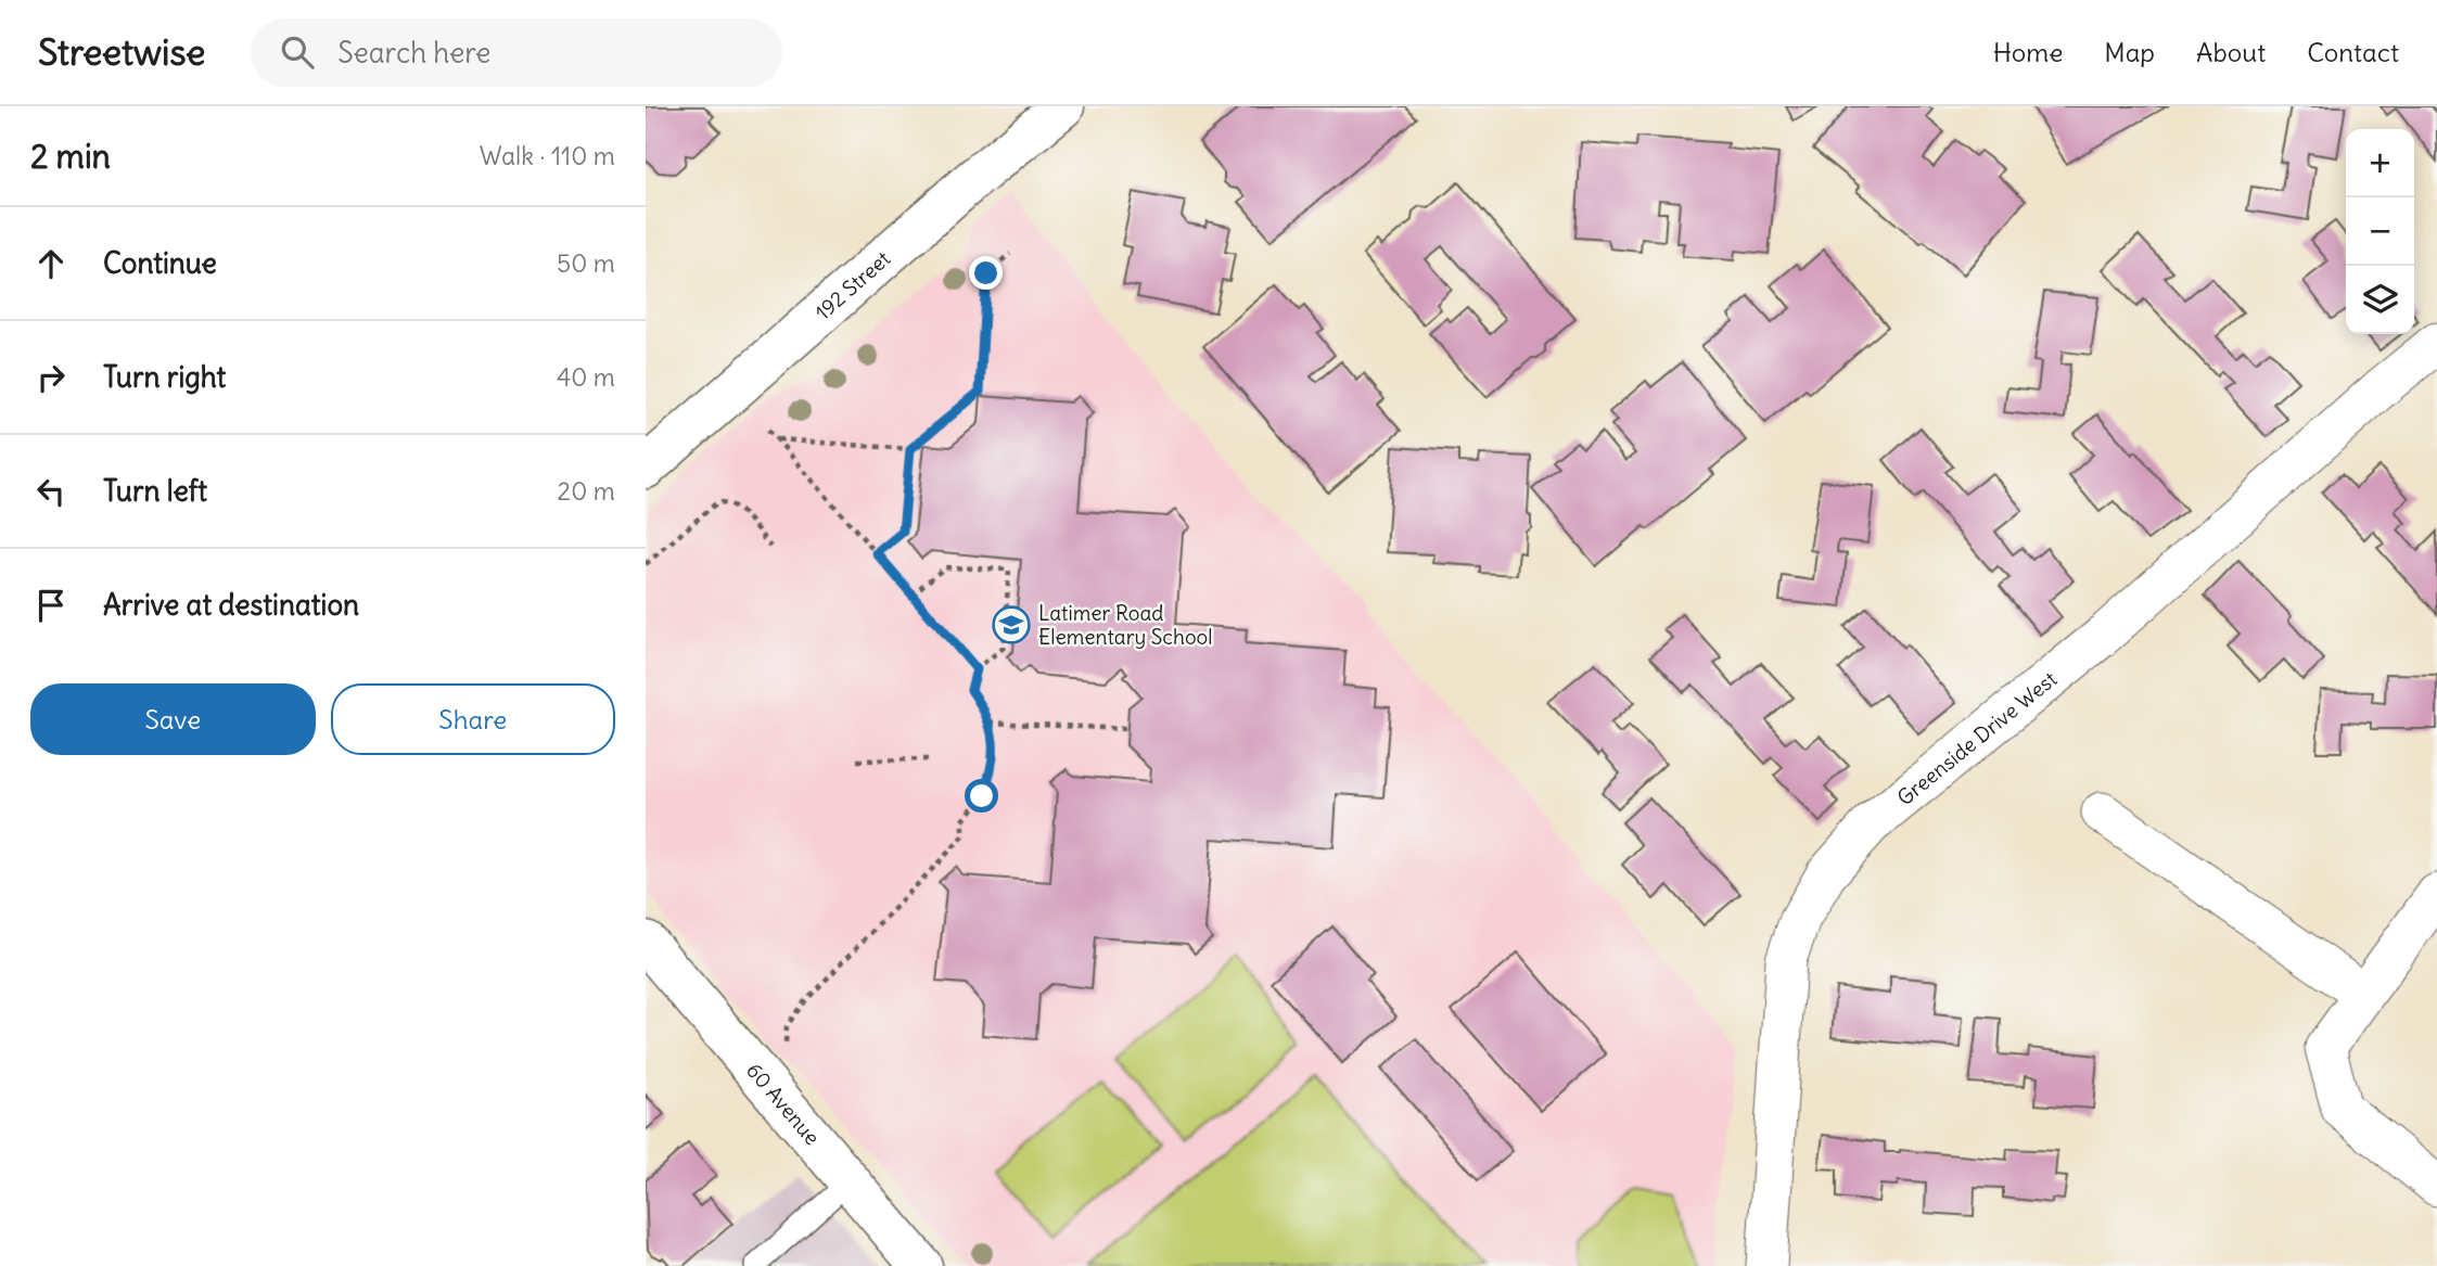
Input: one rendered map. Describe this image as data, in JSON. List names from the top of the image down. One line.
{"streets":{"main road":["192 Street","60 Avenue"],"street":["Greenside Drive West"]},"places":{"school or university":["Latimer Road Elementary School"]},"page":{"header":"Streetwise","search":"Search here","nav":["Home","Map","About","Contact"],"heading":["2 min","Walk · 110 m"],"map_buttons":["+","−"],"list":[["Continue","50 m"],["Turn right","40 m"],["Turn left","20 m"],"Arrive at destination"],"buttons":["Save","Share"]}}
